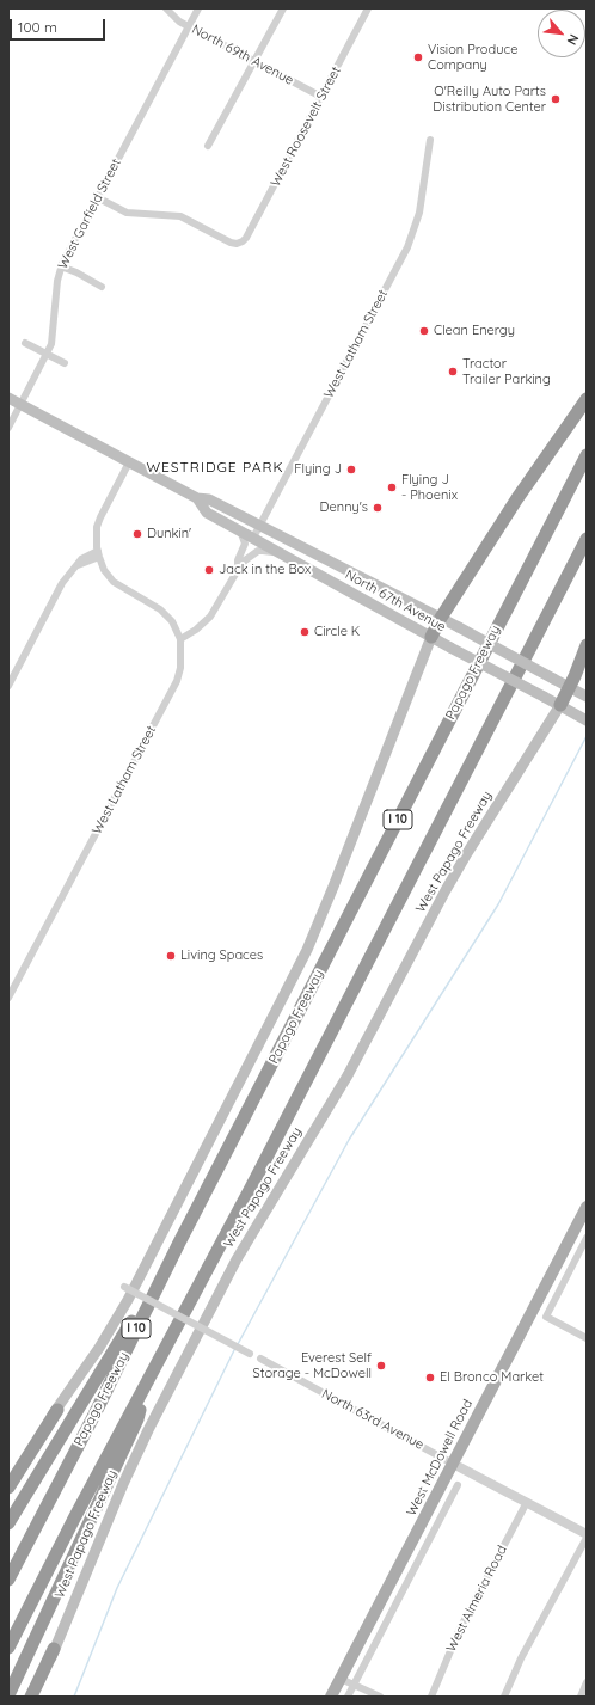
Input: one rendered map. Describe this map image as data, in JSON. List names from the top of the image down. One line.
{"streets":{"highway":["Papago Freeway","I 10"],"main road":["North 67th Avenue","West Papago Freeway","West McDowell Road"],"street":["North 69th Avenue","West Roosevelt Street","West Garfield Street","West Latham Street","North 63rd Avenue","West Almeria Road"]},"crossings":[["North 69th Avenue","West Roosevelt Street"],["North 69th Avenue","West Garfield Street"],["West Roosevelt Street","West Garfield Street"],["West Garfield Street","North 67th Avenue"],["West Latham Street","North 67th Avenue"],["North 67th Avenue","West Papago Freeway"],["North 63rd Avenue","West McDowell Road"],["North 63rd Avenue","West Almeria Road"]],"districts":["WESTRIDGE PARK"],"places":["Vision Produce Company","O'Reilly Auto Parts Distribution Center","Clean Energy","Tractor Trailer Parking","Flying J","Flying J - Phoenix","Denny's","Dunkin'","Jack in the Box","Circle K","Living Spaces","Everest Self Storage - McDowell","El Bronco Market"],"scale_bar":"100 m","north":"bottom right"}
